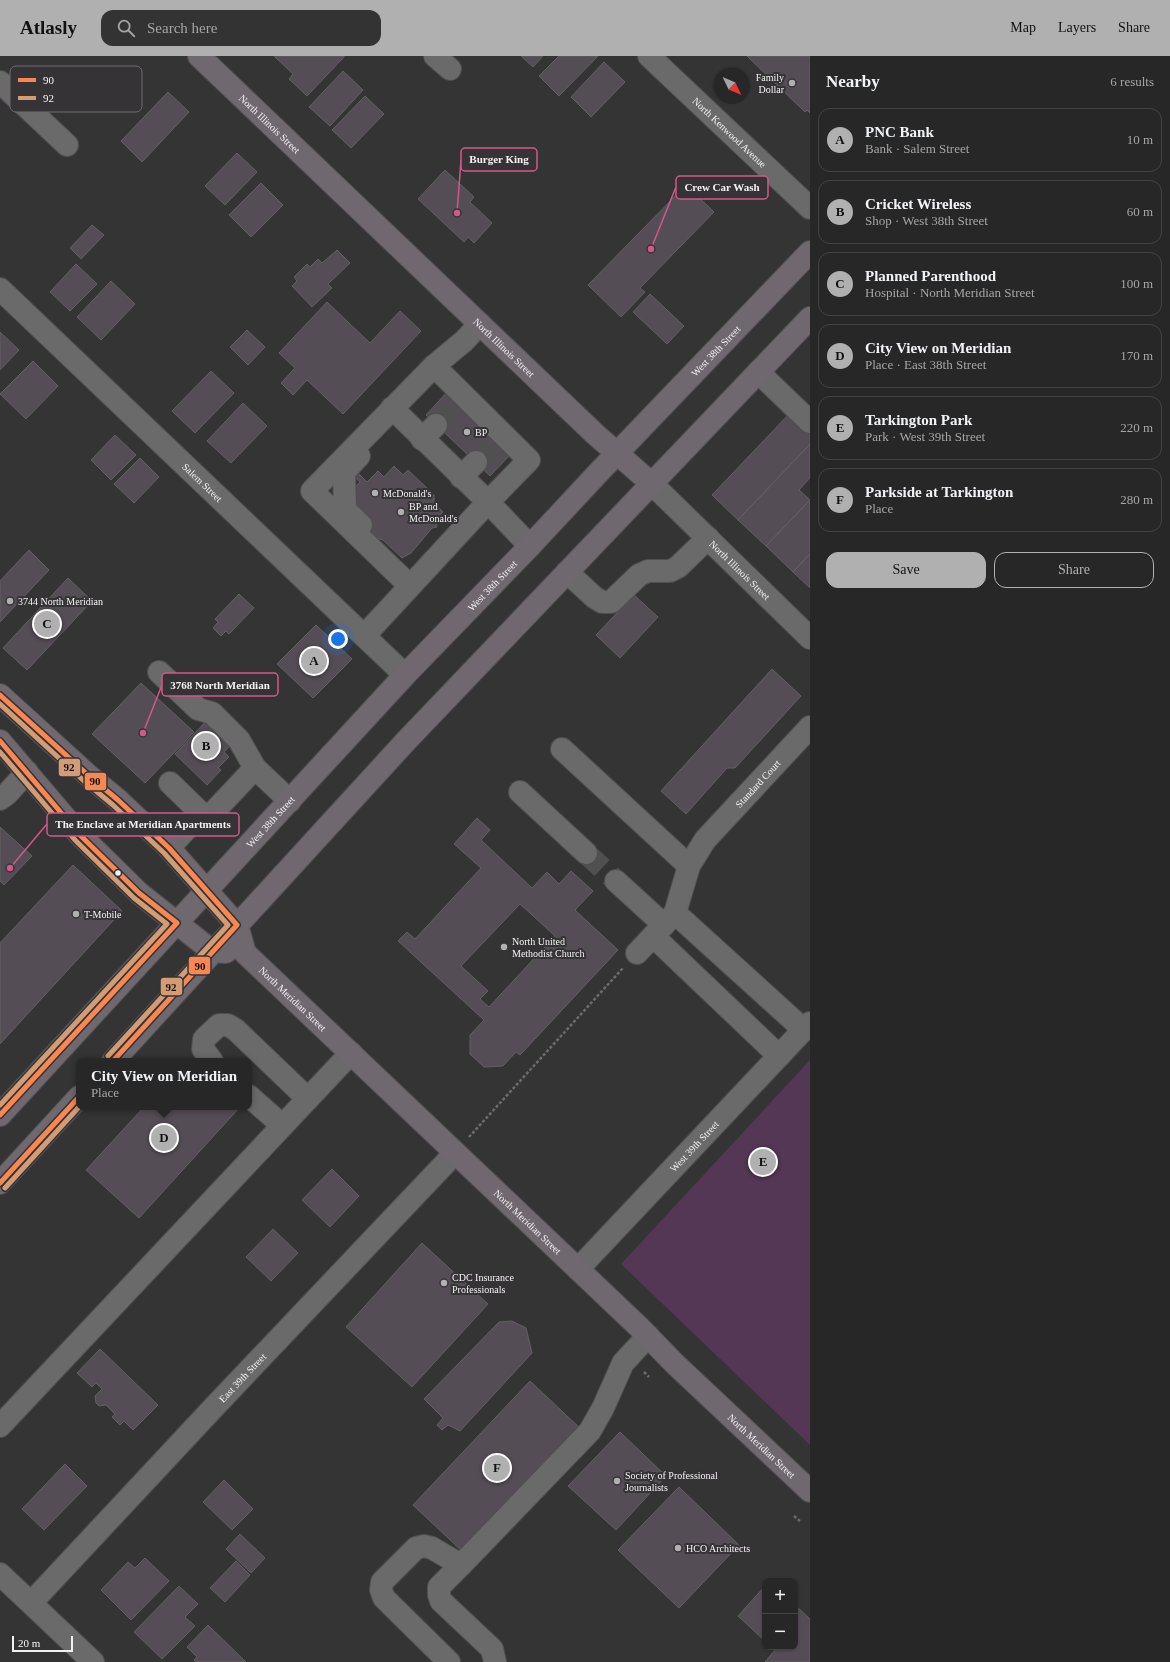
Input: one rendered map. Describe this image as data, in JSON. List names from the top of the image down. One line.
{"streets":{"main road":["North Illinois Street","West 38th Street","North Meridian Street"],"street":["North Kenwood Avenue","Salem Street","Standard Court","West 39th Street","East 39th Street"]},"crossings":[["North Illinois Street","West 38th Street"],["West 38th Street","Salem Street"],["North Meridian Street","West 39th Street"],["North Meridian Street","East 39th Street"]],"places":["Family Dollar","Burger King","Crew Car Wash","BP","McDonald's","BP and McDonald's","3744 North Meridian","3768 North Meridian","The Enclave at Meridian Apartments","T-Mobile","North United Methodist Church","CDC Insurance Professionals","Society of Professional Journalists","HCO Architects"],"lines":["transit line 90","transit line 92"],"legend":["90","92"],"scale_bar":"20 m","north":"bottom right","page":{"header":"Atlasly","search":"Search here","nav":["Map","Layers","Share"],"heading":["Nearby","6 results"],"list":[{"mark":"A","name":"PNC Bank","note":"Bank · Salem Street","value":"10 m"},{"mark":"B","name":"Cricket Wireless","note":"Shop · West 38th Street","value":"60 m"},{"mark":"C","name":"Planned Parenthood","note":"Hospital · North Meridian Street","value":"100 m"},{"mark":"D","name":"City View on Meridian","note":"Place · East 38th Street","value":"170 m"},{"mark":"E","name":"Tarkington Park","note":"Park · West 39th Street","value":"220 m"},{"mark":"F","name":"Parkside at Tarkington","note":"Place","value":"280 m"}],"buttons":["Save","Share"],"pins":["C","A","B","D","E","F"],"popup":["City View on Meridian","Place"],"map_buttons":["+","−"],"scale":"20 m"}}
